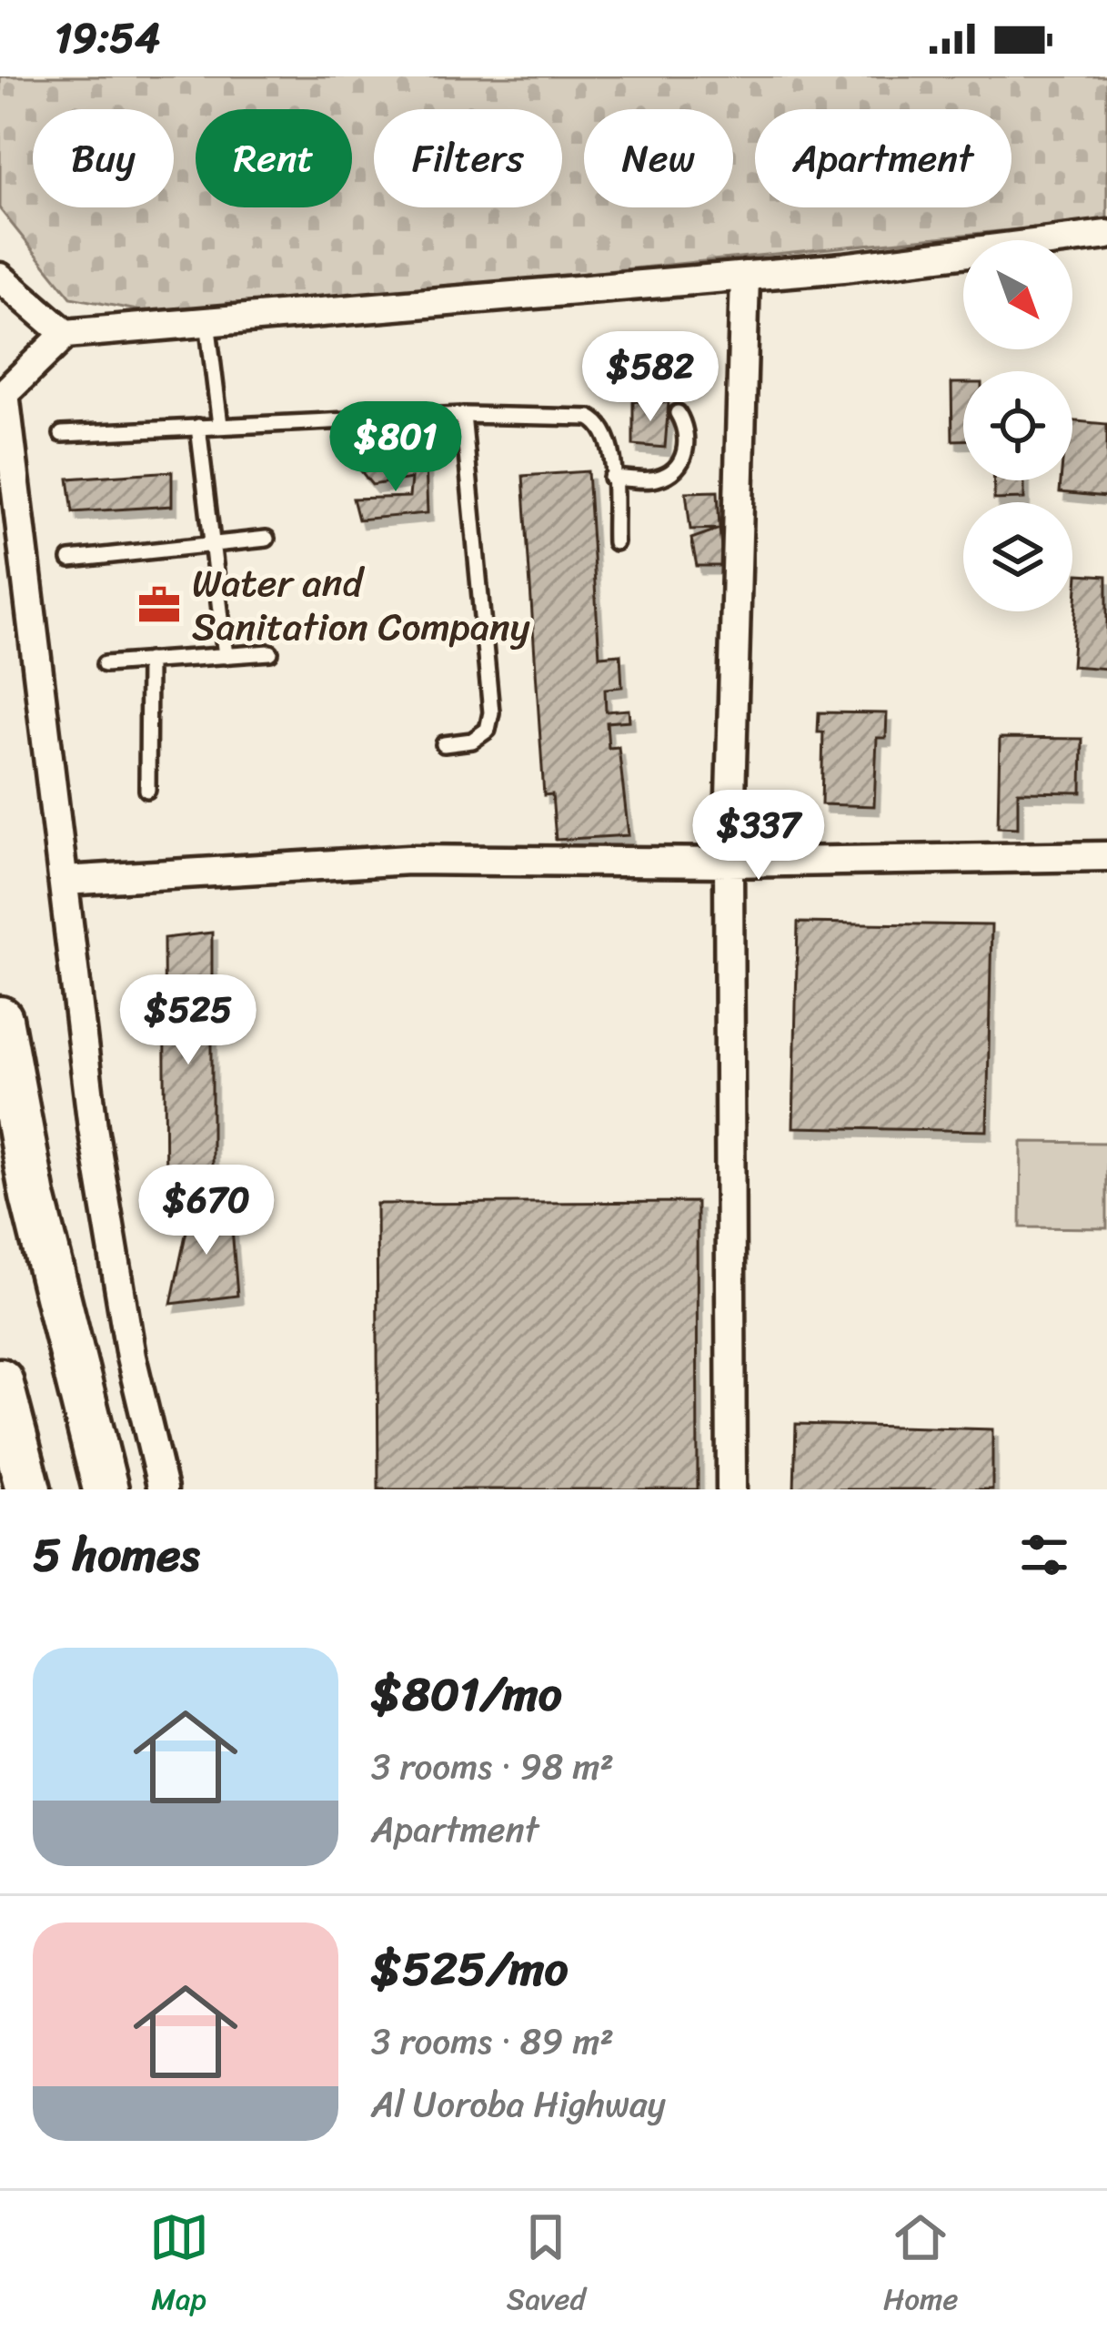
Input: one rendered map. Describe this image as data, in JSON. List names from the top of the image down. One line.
{"places":{"office":["Water and Sanitation Company"]},"north":"bottom right","page":{"status":"19:54","chip":["Buy","Rent","Filters","New","Apartment"],"price":["$582","$801","$337","$525","$670"],"heading":"5 homes","list":[{"name":"$801/mo","note":"3 rooms · 98 m² · Apartment"},{"name":"$525/mo","note":"3 rooms · 89 m² · Al Uoroba Highway"}],"tabs":["Map","Saved","Home"]}}
